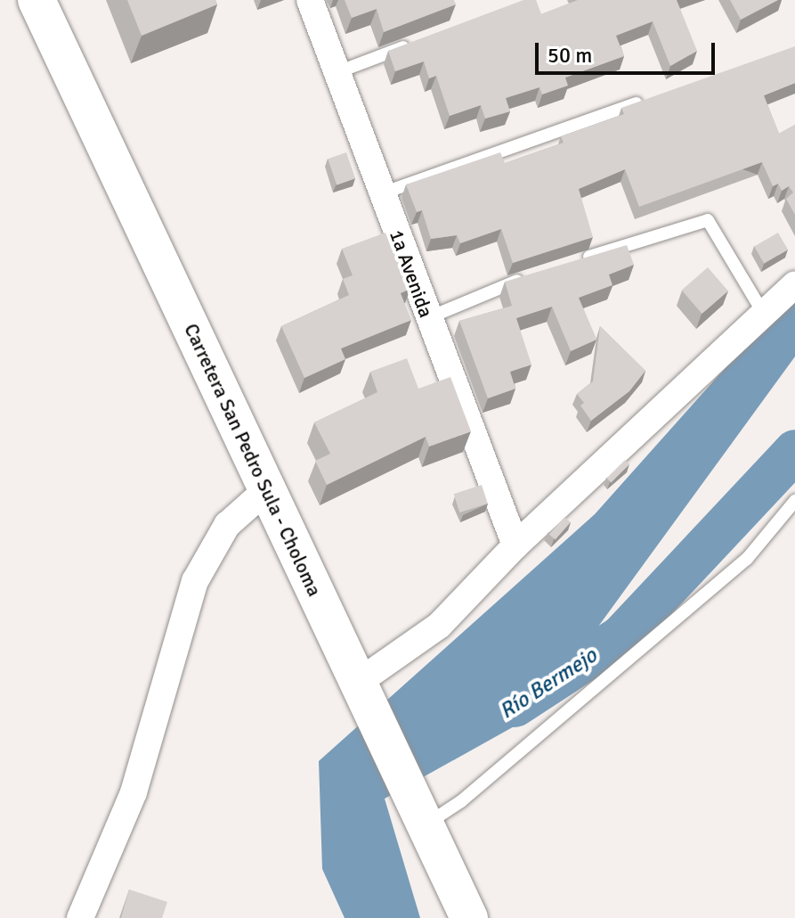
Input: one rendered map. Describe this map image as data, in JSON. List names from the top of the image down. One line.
{"streets":{"main road":["Carretera San Pedro Sula - Choloma"],"street":["1a Avenida"]},"water":["Río Bermejo"],"scale_bar":"50 m"}
